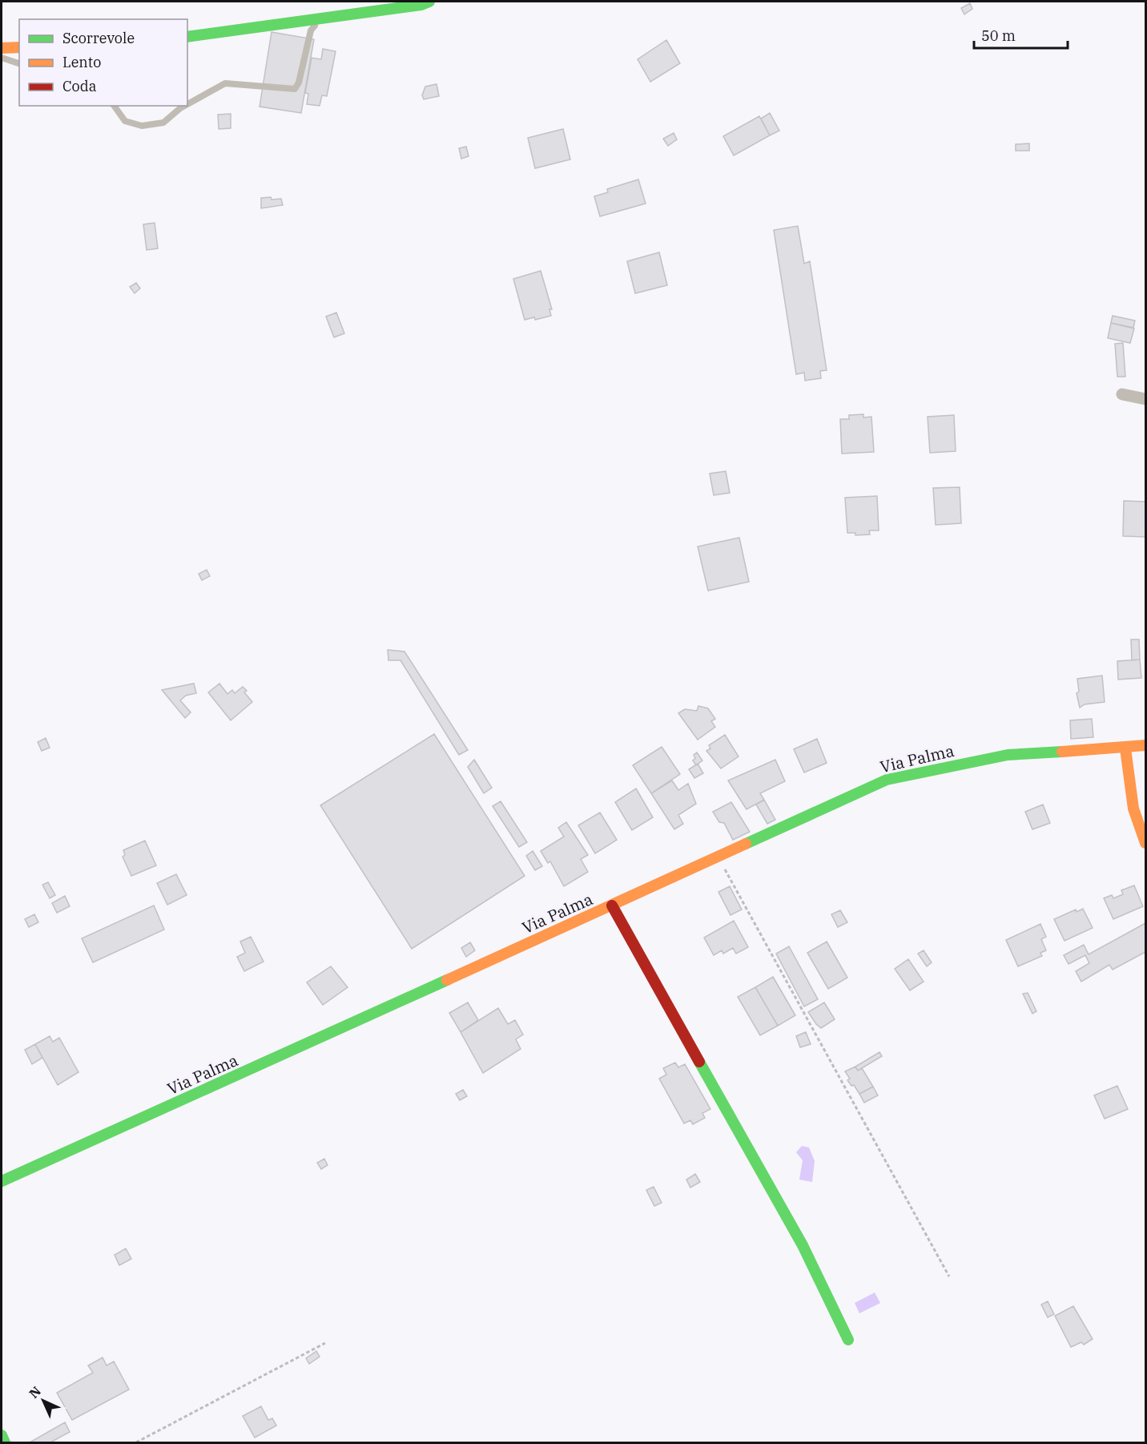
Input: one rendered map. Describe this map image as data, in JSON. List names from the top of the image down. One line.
{"streets":{"main road":["Via Palma"]},"legend":["Scorrevole","Lento","Coda"],"scale_bar":"50 m","north":"top left"}
